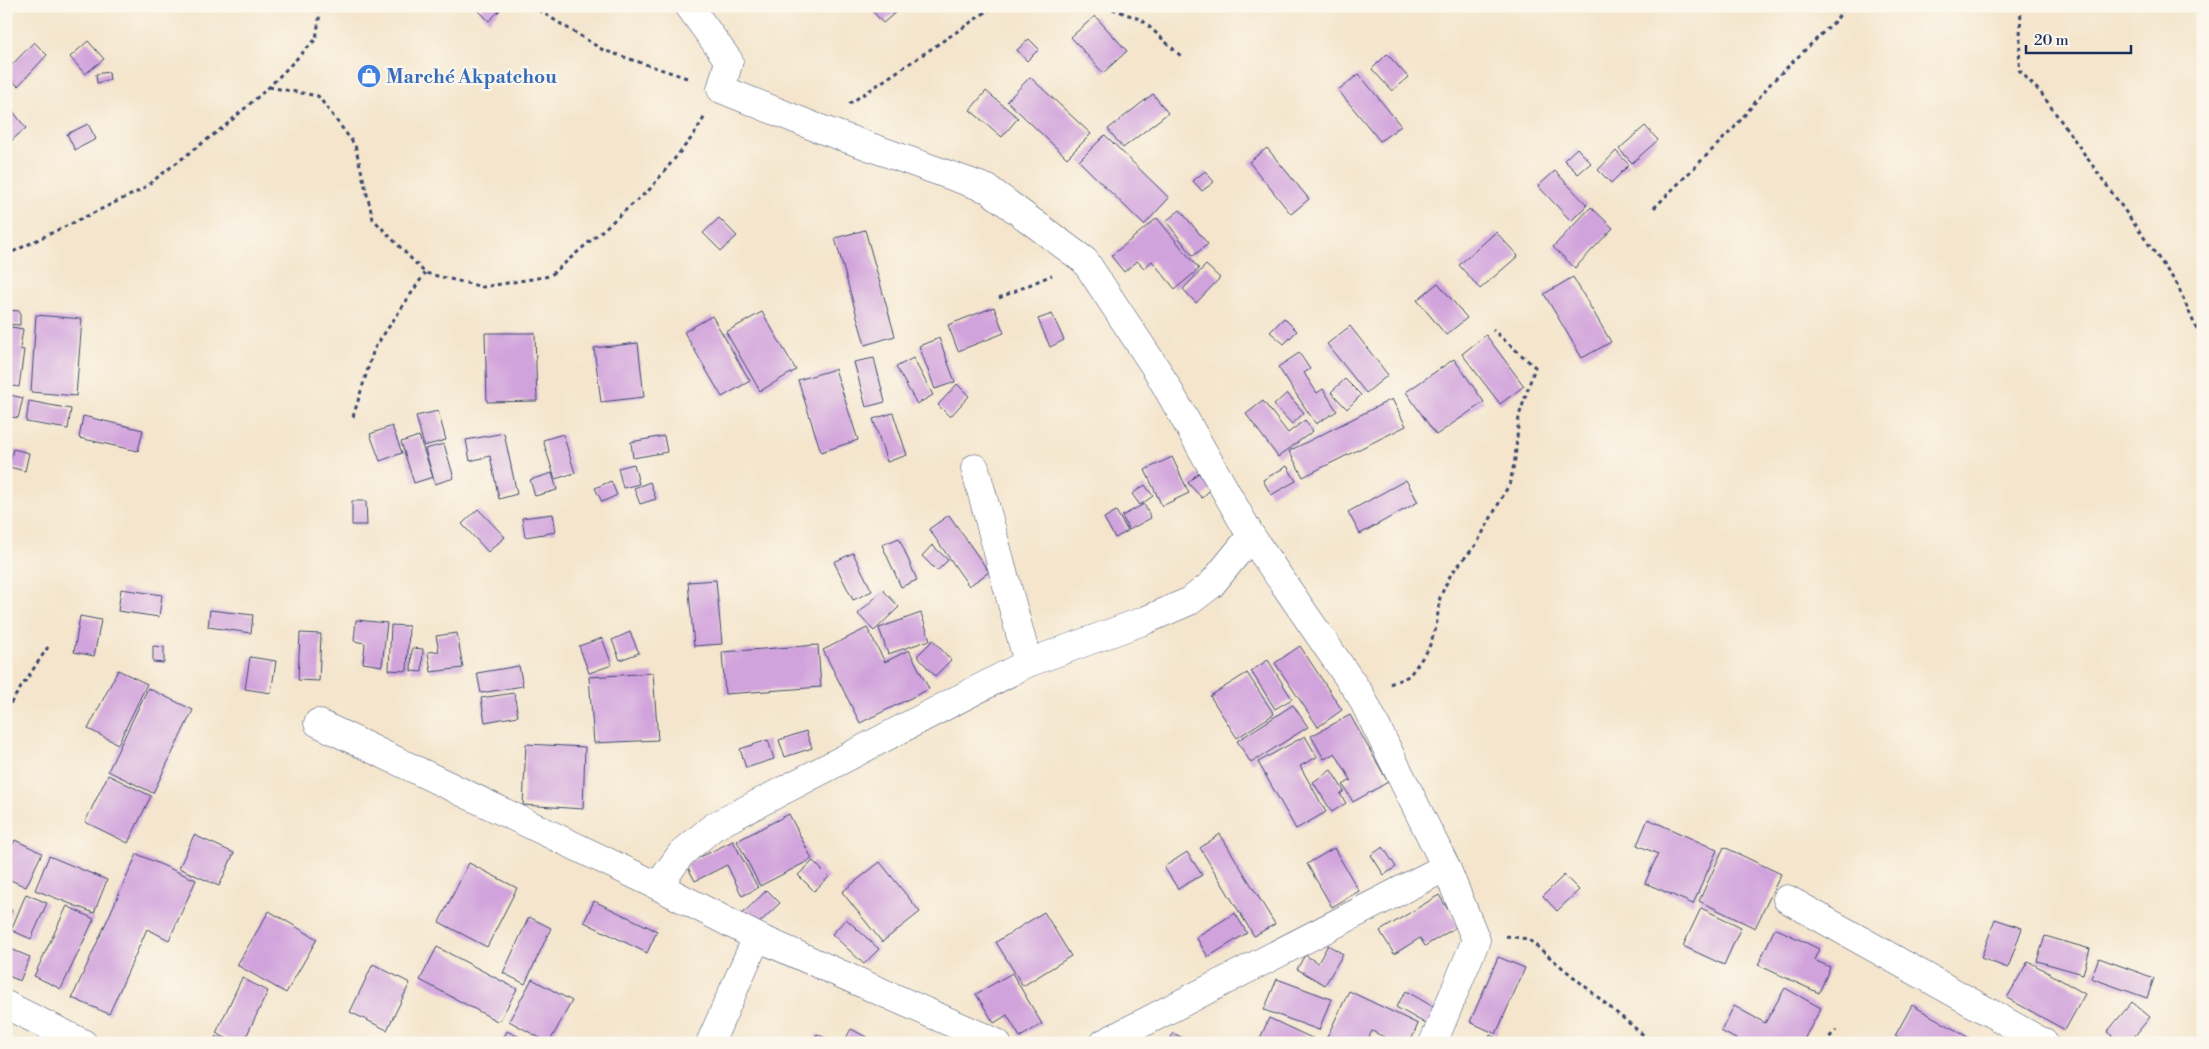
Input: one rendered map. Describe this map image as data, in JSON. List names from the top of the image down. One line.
{"places":{"shop":["Marché Akpatchou"]},"scale_bar":"20 m"}
